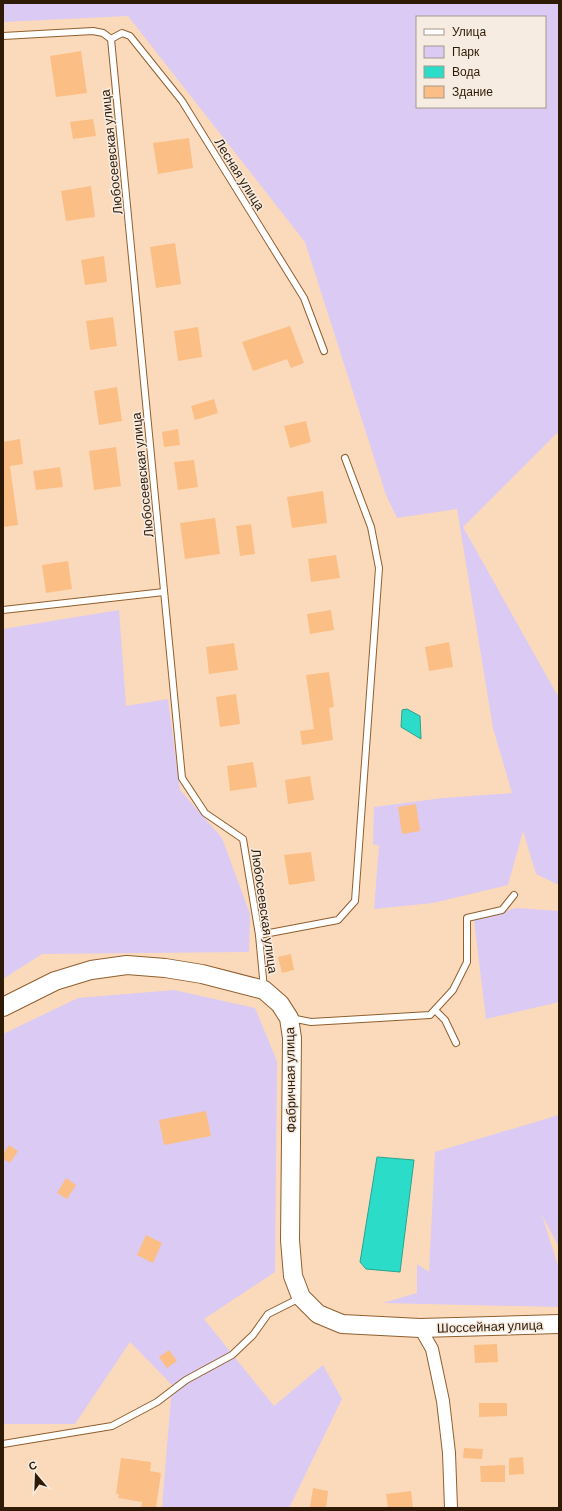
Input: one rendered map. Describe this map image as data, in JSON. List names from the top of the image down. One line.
{"streets":{"street":["Фабричная улица","Шоссейная улица"],"lane":["Любосеевская улица","Лесная улица"]},"crossings":[["Любосеевская улица","Лесная улица"],["Любосеевская улица","Фабричная улица"],["Фабричная улица","Шоссейная улица"]],"legend":["Улица","Парк","Вода","Здание"],"north":"top"}
